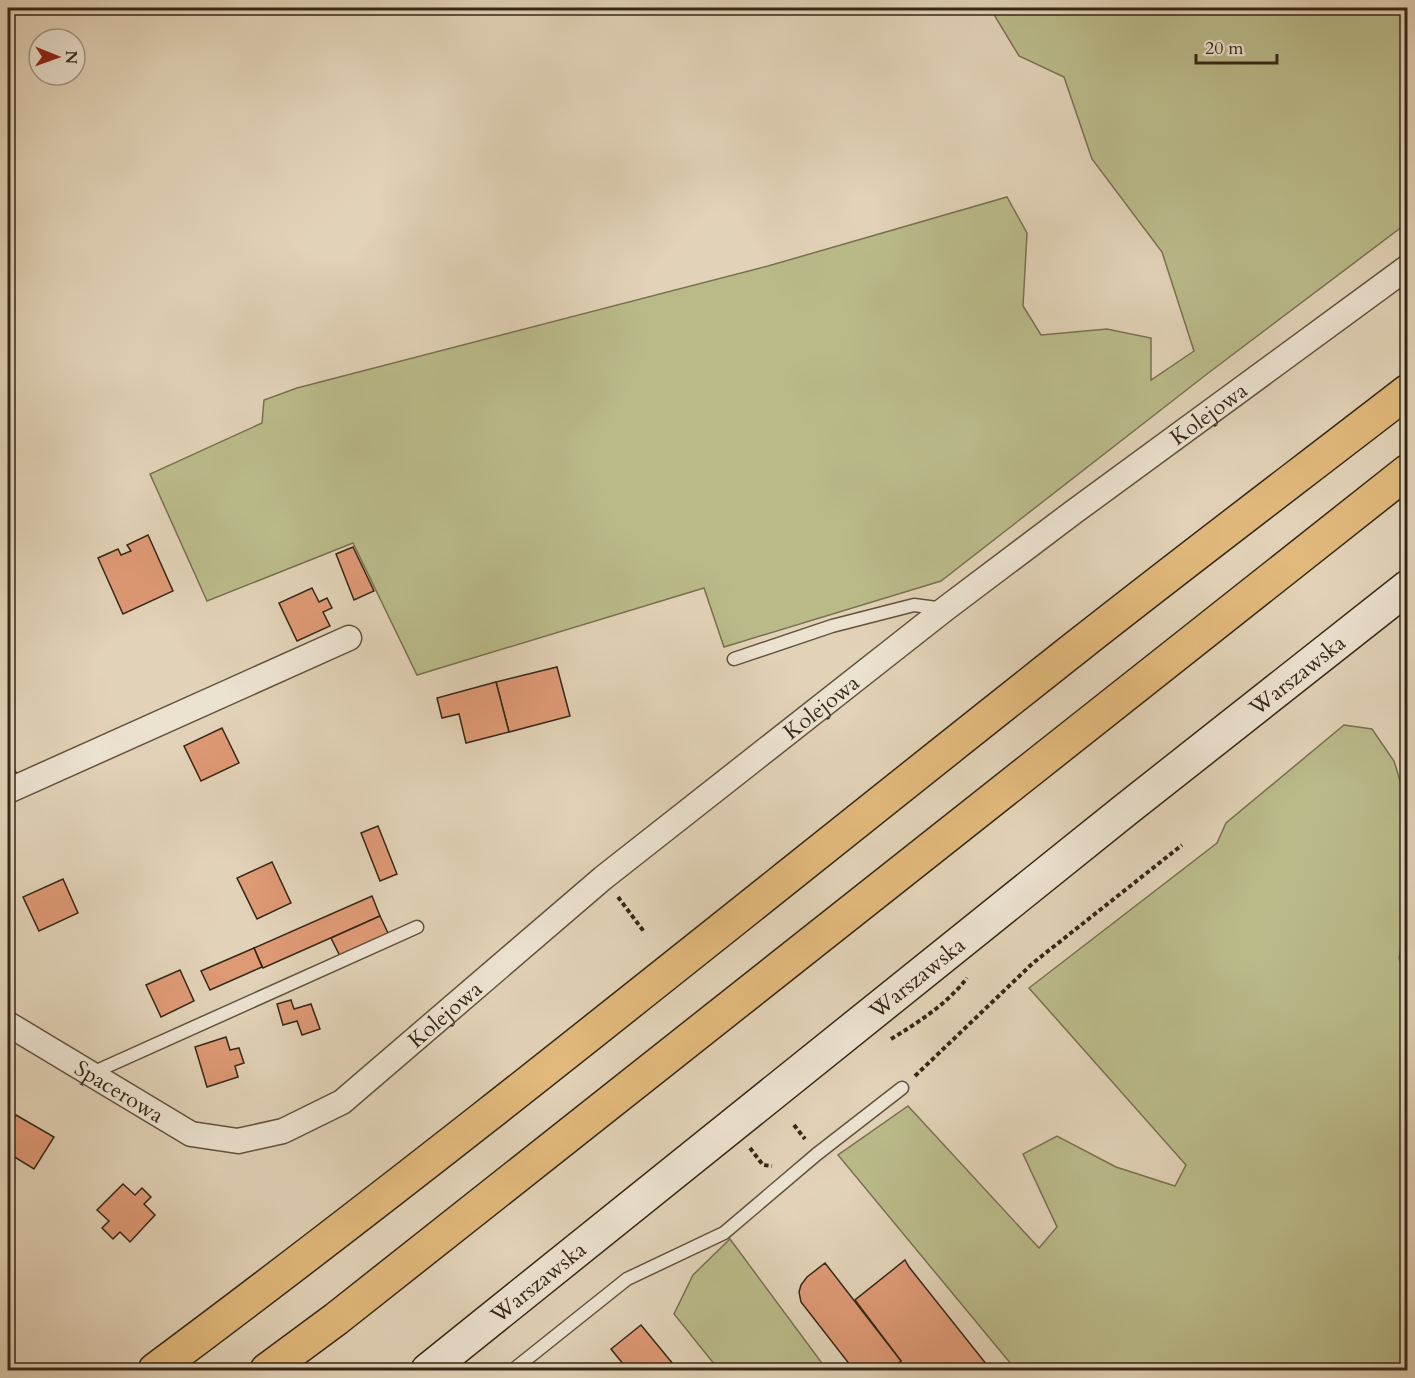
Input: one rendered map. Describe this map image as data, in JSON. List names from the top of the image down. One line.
{"streets":{"street":["Kolejowa","Warszawska","Spacerowa"]},"crossings":[["Kolejowa","Spacerowa"]],"scale_bar":"20 m","north":"right"}
